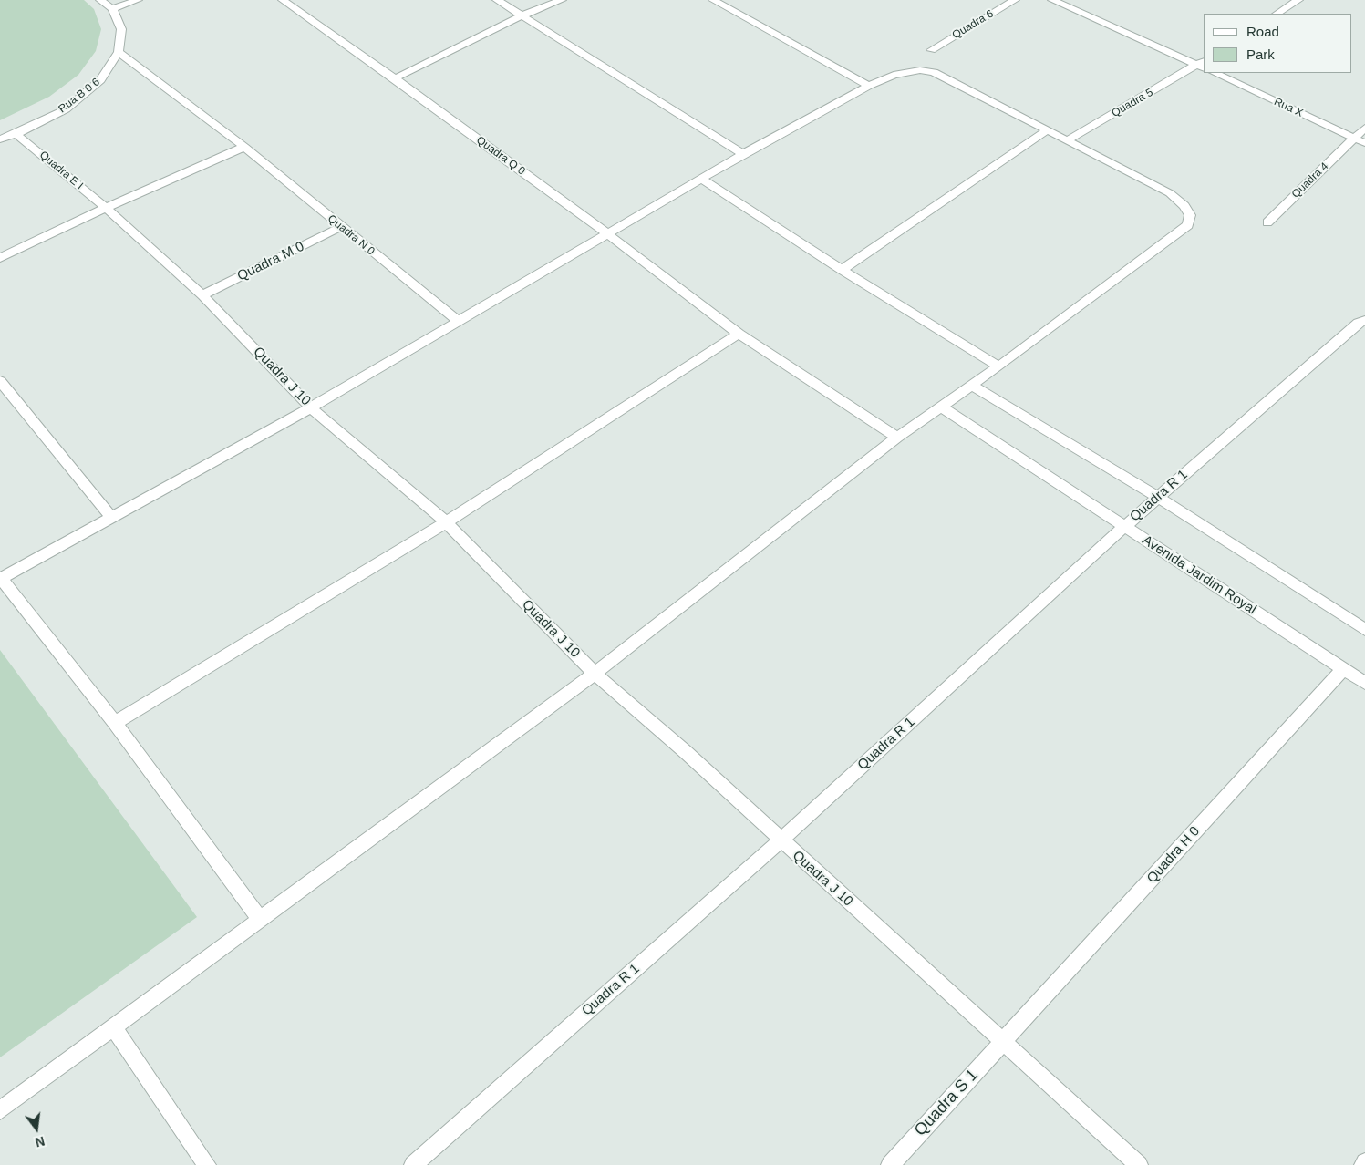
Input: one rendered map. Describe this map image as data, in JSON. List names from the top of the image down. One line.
{"streets":{"street":["Quadra 6","Rua B 0 6","Quadra 5","Rua X","Quadra Q 0","Quadra E I","Quadra 4","Quadra N 0","Quadra M 0","Quadra J 10","Quadra R 1","Avenida Jardim Royal","Quadra H 0","Quadra S 1"]},"crossings":[["Rua B 0 6","Quadra E I"],["Rua B 0 6","Quadra N 0"],["Rua X","Quadra 4"],["Quadra E I","Quadra J 10"],["Quadra N 0","Quadra M 0"],["Quadra M 0","Quadra J 10"],["Quadra J 10","Quadra R 1"],["Quadra J 10","Quadra H 0"],["Quadra J 10","Quadra S 1"],["Quadra R 1","Avenida Jardim Royal"],["Avenida Jardim Royal","Quadra H 0"],["Quadra H 0","Quadra S 1"]],"legend":["Road","Park"],"north":"bottom"}
